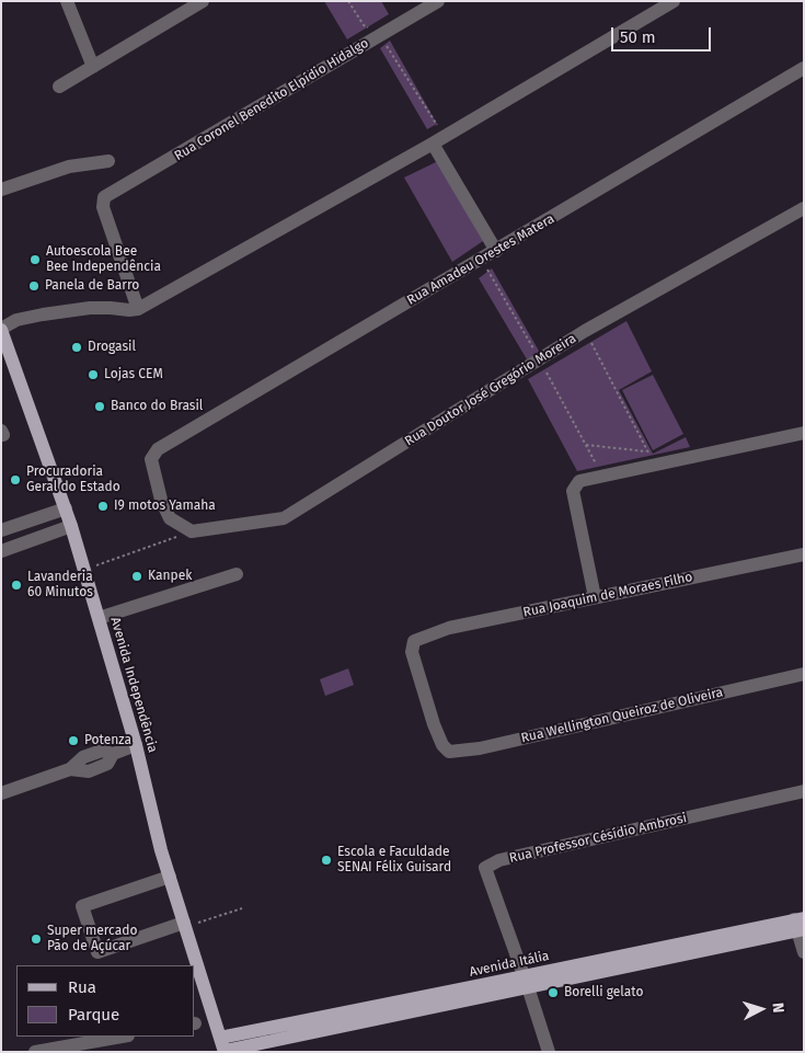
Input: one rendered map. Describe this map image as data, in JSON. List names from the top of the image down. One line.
{"streets":{"main road":["Avenida Independência","Avenida Itália"],"street":["Rua Coronel Benedito Elpídio Hidalgo","Rua Amadeu Orestes Matera","Rua Doutor José Gregório Moreira","Rua Joaquim de Moraes Filho","Rua Wellington Queiroz de Oliveira","Rua Professor Césídio Ambrosi"]},"crossings":[["Rua Amadeu Orestes Matera","Rua Doutor José Gregório Moreira"],["Rua Joaquim de Moraes Filho","Rua Wellington Queiroz de Oliveira"],["Avenida Independência","Avenida Itália"],["Rua Professor Césídio Ambrosi","Avenida Itália"]],"places":["Autoescola Bee Bee Independência","Panela de Barro","Drogasil","Lojas CEM","Banco do Brasil","Procuradoria Geral do Estado","I9 motos Yamaha","Kanpek","Lavanderia 60 Minutos","Potenza","Escola e Faculdade SENAI Félix Guisard","Super mercado Pão de Açúcar","Borelli gelato"],"legend":["Rua","Parque"],"scale_bar":"50 m","north":"right"}
